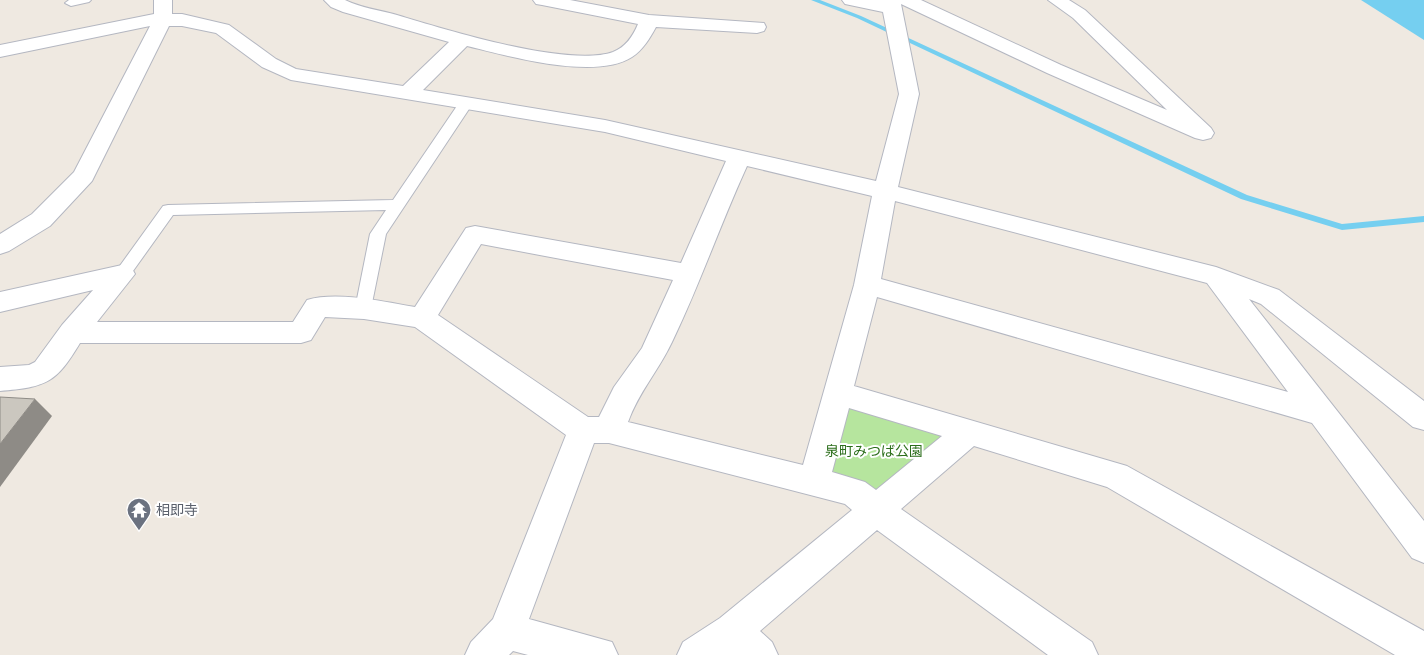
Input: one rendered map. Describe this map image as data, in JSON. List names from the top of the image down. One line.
{"parks":["泉町みつば公園"],"places":{"temple":["相即寺"]}}
